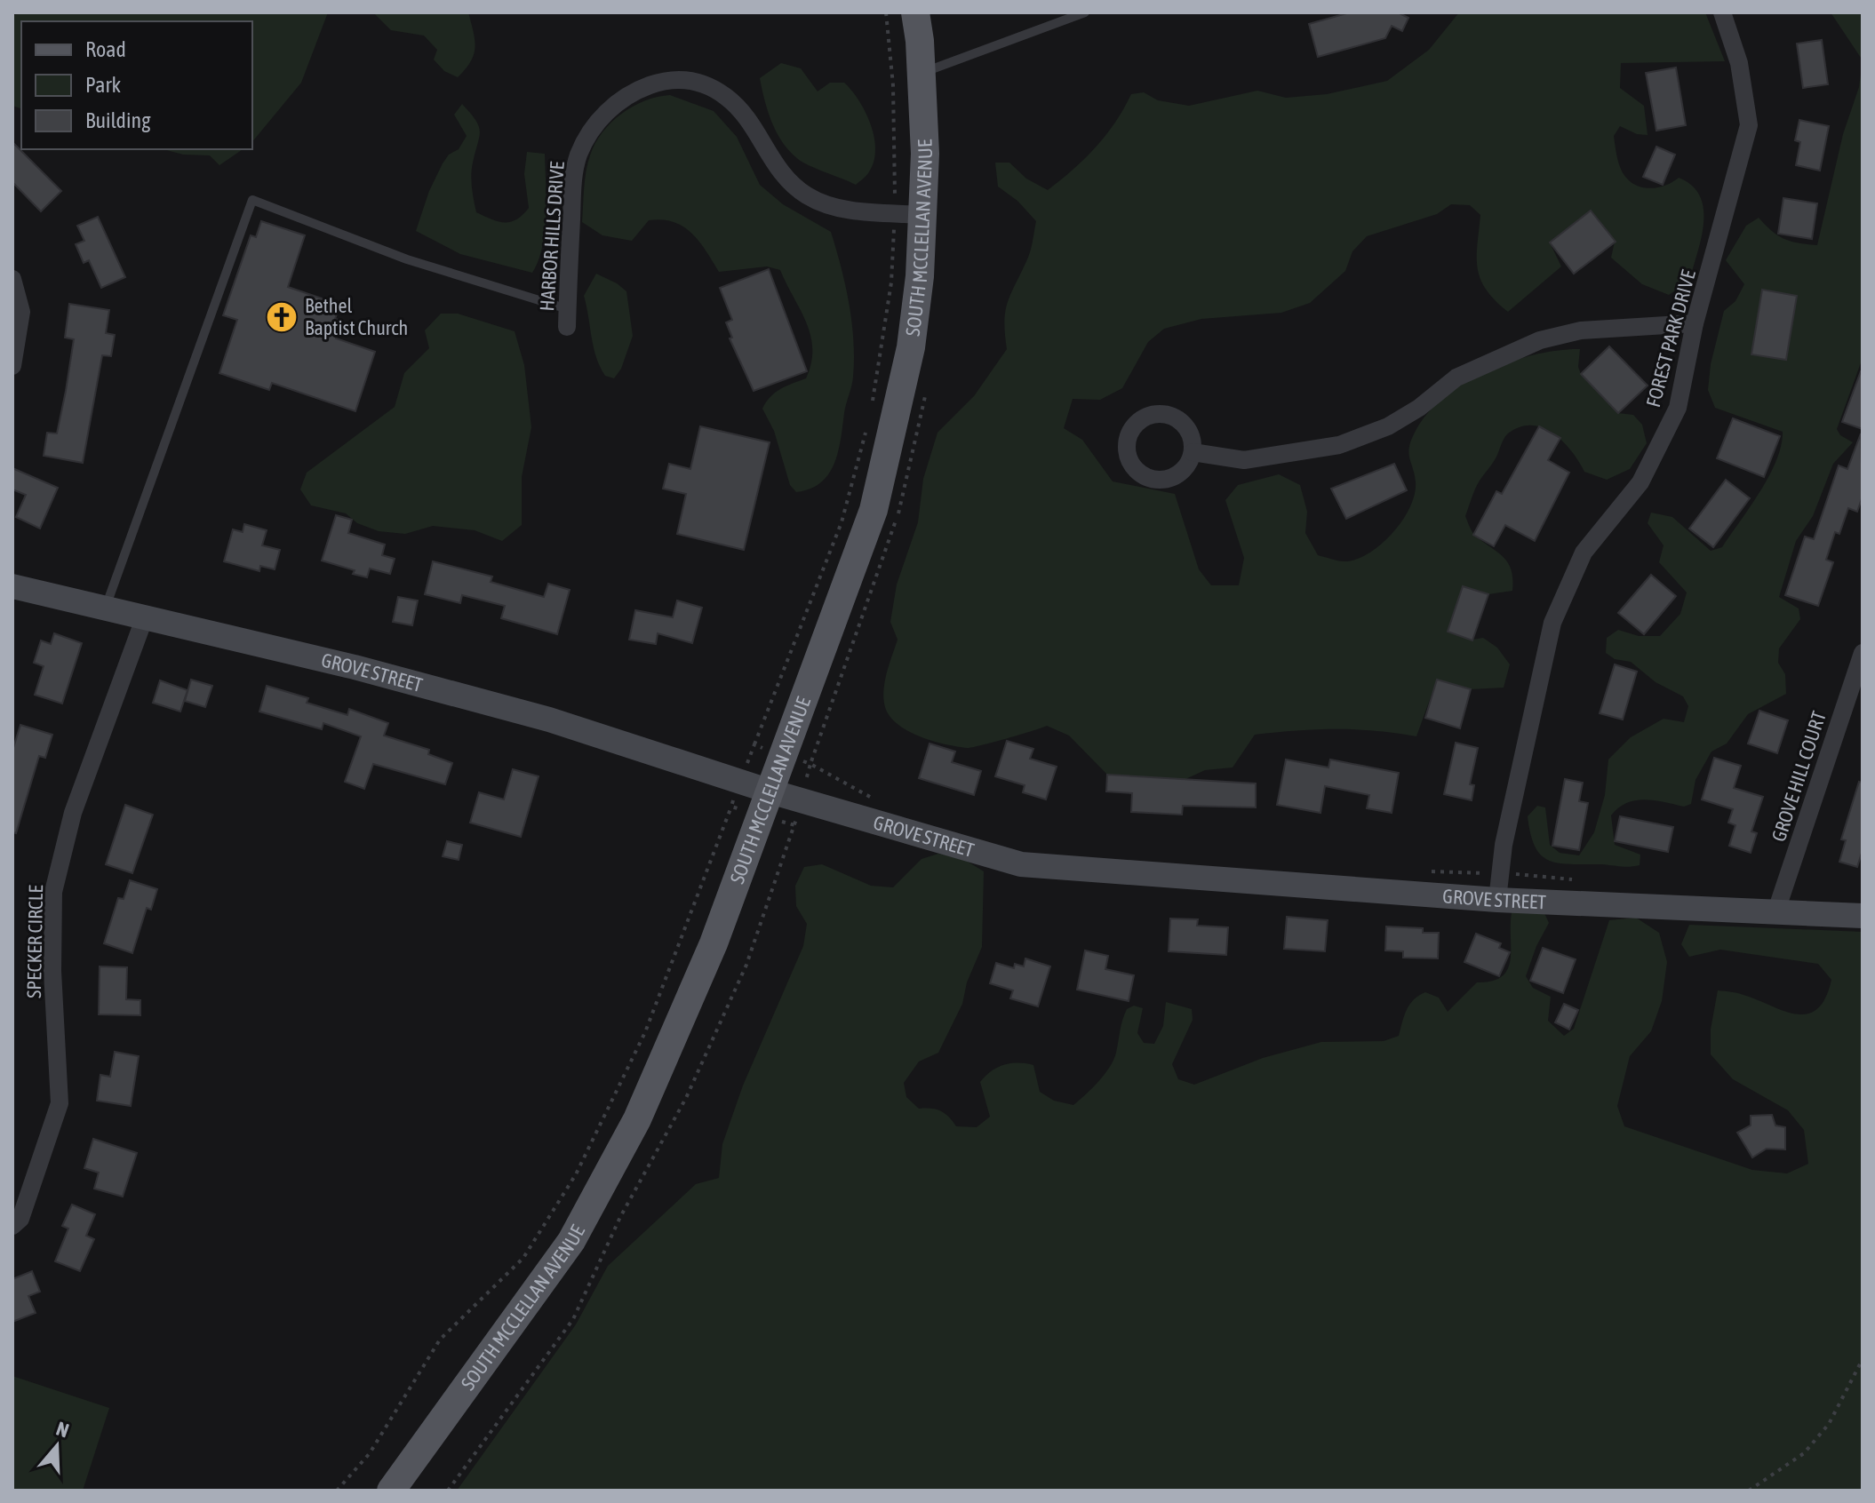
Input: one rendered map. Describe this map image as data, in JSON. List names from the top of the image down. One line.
{"streets":{"main road":["SOUTH MCCLELLAN AVENUE","GROVE STREET"],"street":["HARBOR HILLS DRIVE","FOREST PARK DRIVE","GROVE HILL COURT","SPECKER CIRCLE"]},"crossings":[["HARBOR HILLS DRIVE","SOUTH MCCLELLAN AVENUE"],["SOUTH MCCLELLAN AVENUE","GROVE STREET"],["FOREST PARK DRIVE","GROVE STREET"],["GROVE STREET","GROVE HILL COURT"],["GROVE STREET","SPECKER CIRCLE"]],"places":{"church":["Bethel Baptist Church"]},"legend":["Road","Park","Building"],"north":"top"}
